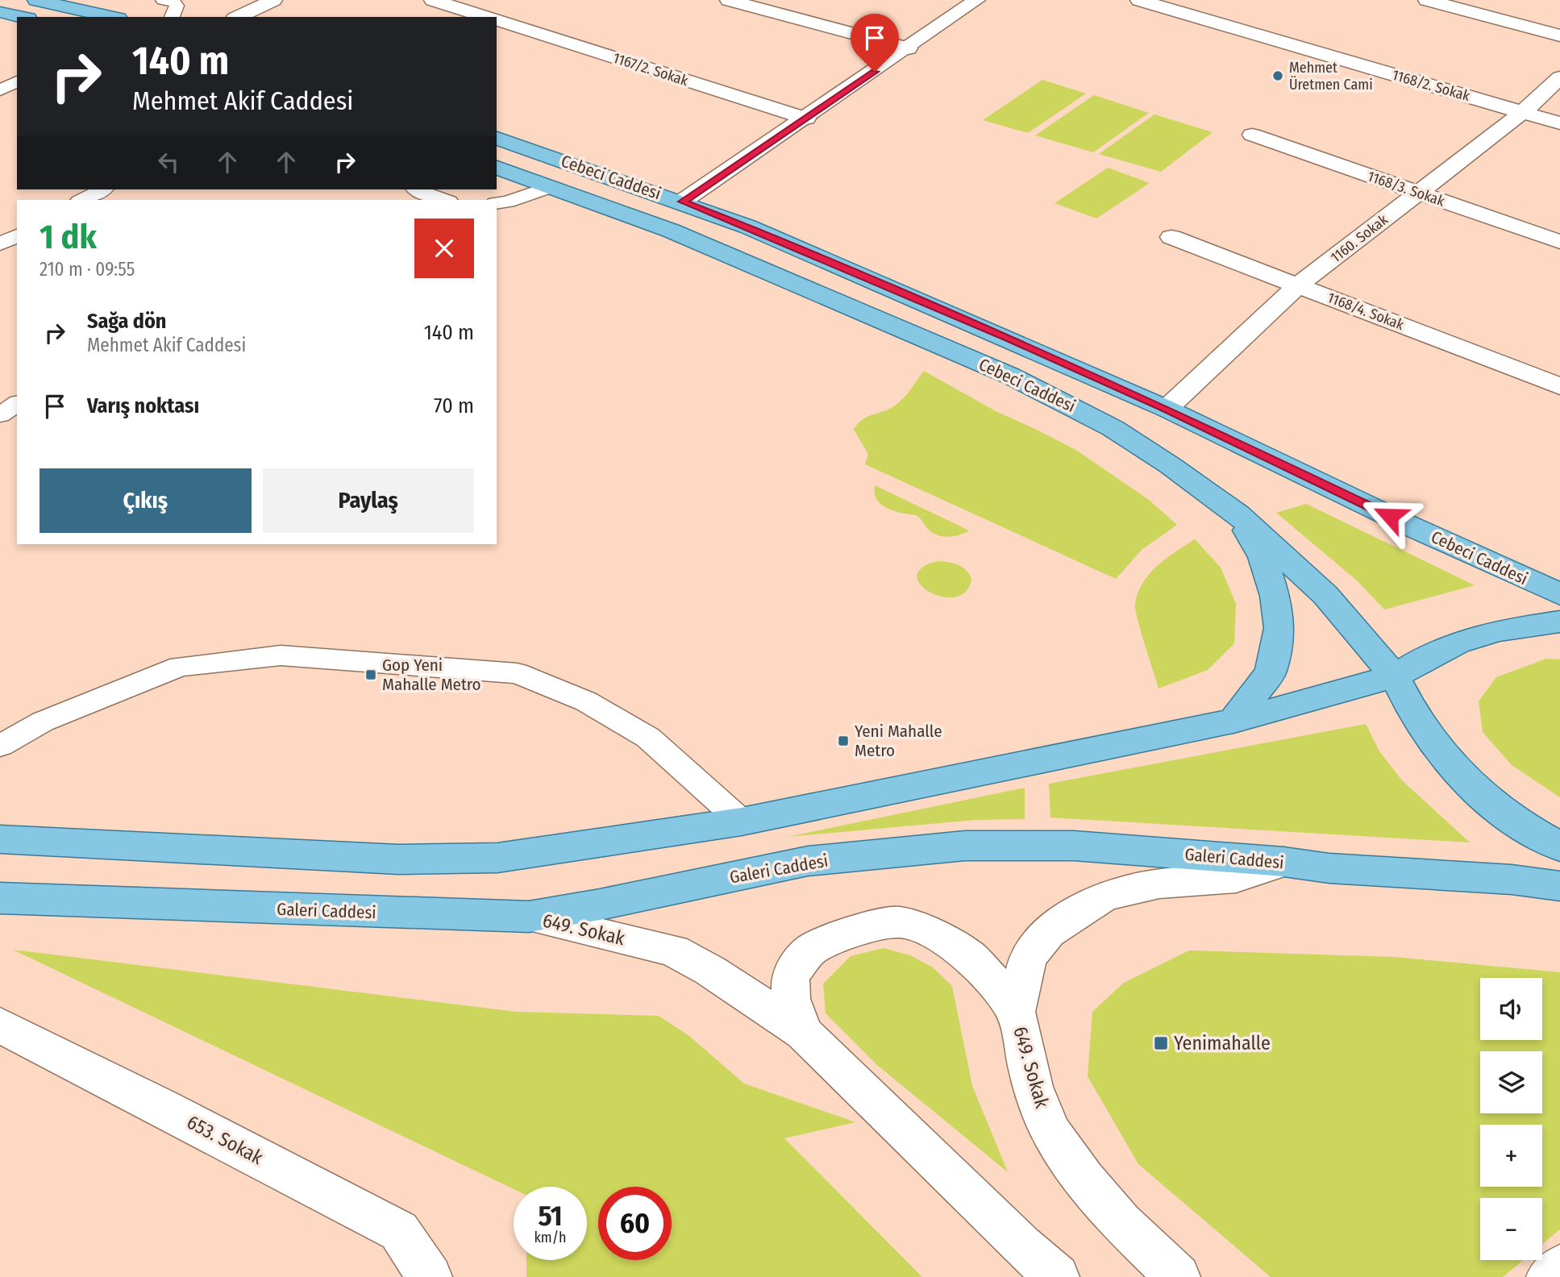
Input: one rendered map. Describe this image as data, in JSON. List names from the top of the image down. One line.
{"streets":{"main road":["Cebeci Caddesi","Galeri Caddesi"],"street":["1167/2. Sokak","1168/2. Sokak","1168/3. Sokak","1160. Sokak","1168/4. Sokak","649. Sokak","653. Sokak"]},"crossings":[["1168/2. Sokak","1160. Sokak"],["Cebeci Caddesi","1160. Sokak"],["1168/3. Sokak","1160. Sokak"],["1160. Sokak","1168/4. Sokak"],["Galeri Caddesi","649. Sokak"]],"places":{"other":["Mehmet Üretmen Cami"],"transit":["Gop Yeni Mahalle Metro","Yeni Mahalle Metro","Yenimahalle"]},"page":{"turn":["140 m","Mehmet Akif Caddesi"],"heading":["1 dk","210 m · 09:55"],"list":[{"name":"Sağa dön","note":"Mehmet Akif Caddesi","value":"140 m"},{"name":"Varış noktası","value":"70 m"}],"buttons":["Çıkış","Paylaş"],"map_buttons":["+","−"],"speed":"51 km/h","limit":"60"}}
